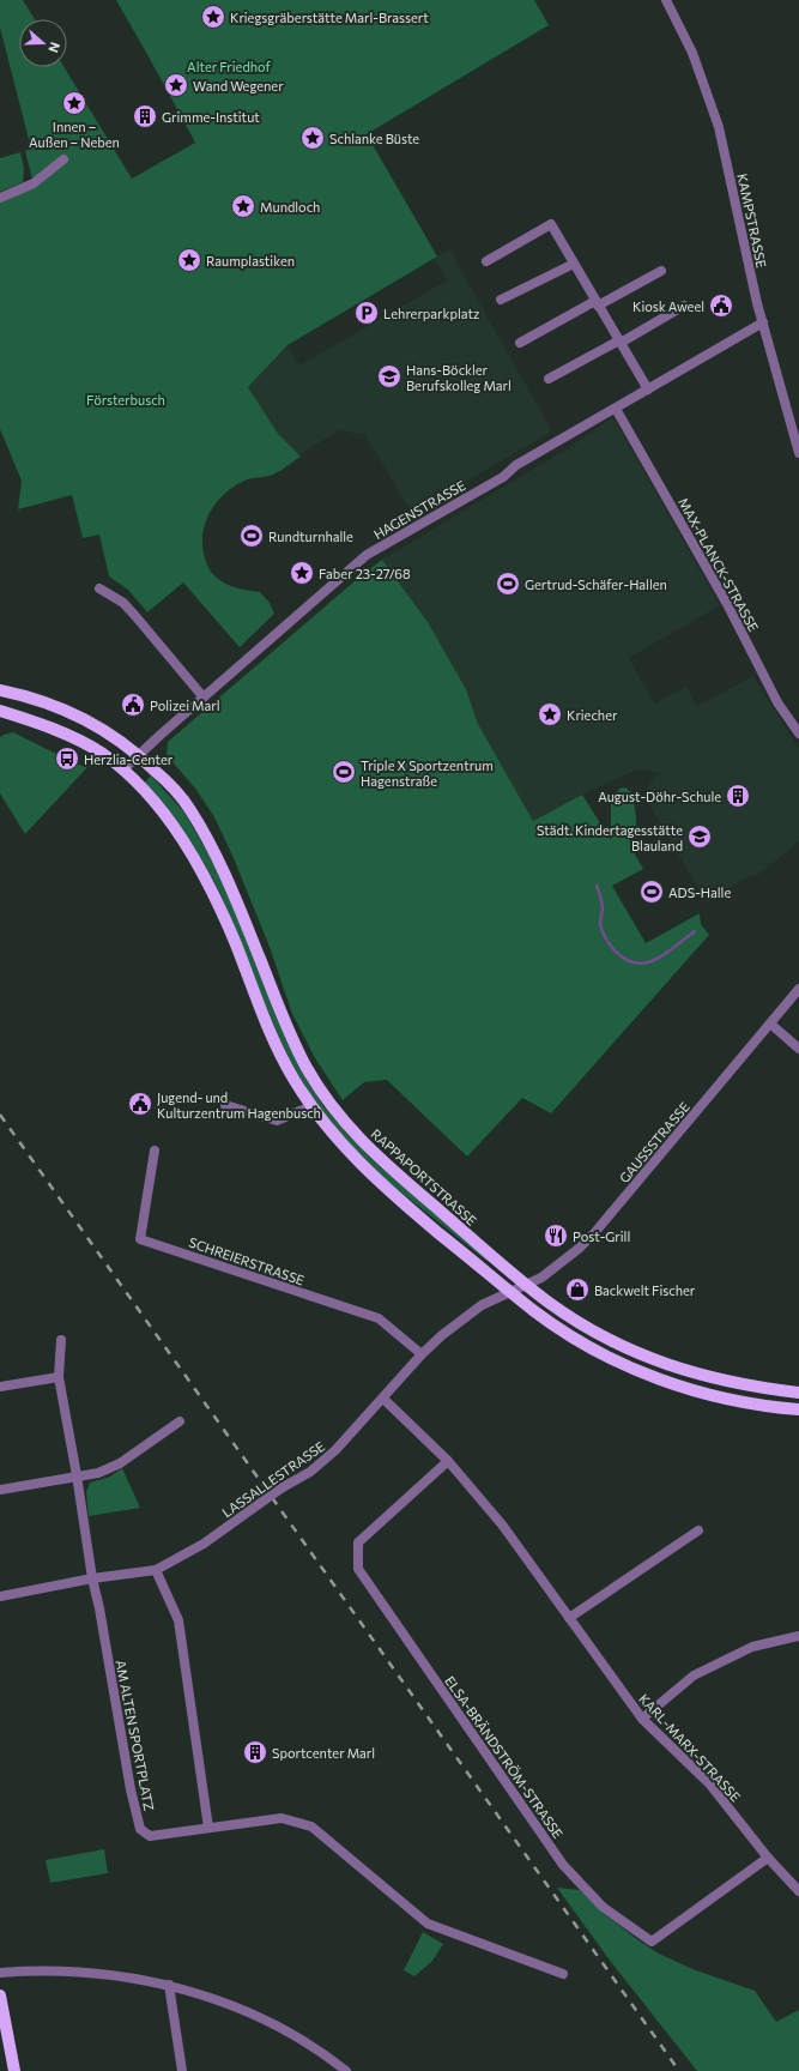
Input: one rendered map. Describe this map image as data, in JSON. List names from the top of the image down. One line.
{"streets":{"main road":["RAPPAPORTSTRASSE"],"street":["KAMPSTRASSE","HAGENSTRASSE","MAX-PLANCK-STRASSE","GAUSSSTRASSE","SCHREIERSTRASSE","LASSALLESTRASSE","AM ALTEN SPORTPLATZ","KARL-MARX-STRASSE","ELSA-BRÄNDSTRÖM-STRASSE"]},"crossings":[["KAMPSTRASSE","HAGENSTRASSE"],["HAGENSTRASSE","MAX-PLANCK-STRASSE"],["HAGENSTRASSE","RAPPAPORTSTRASSE"],["GAUSSSTRASSE","RAPPAPORTSTRASSE"],["GAUSSSTRASSE","LASSALLESTRASSE"],["SCHREIERSTRASSE","LASSALLESTRASSE"],["LASSALLESTRASSE","AM ALTEN SPORTPLATZ"],["LASSALLESTRASSE","KARL-MARX-STRASSE"],["KARL-MARX-STRASSE","ELSA-BRÄNDSTRÖM-STRASSE"]],"parks":["Alter Friedhof","Försterbusch"],"places":{"place":["Kriegsgräberstätte Marl-Brassert","Wand Wegener","Innen – Außen – Neben","Schlanke Büste","Mundloch","Raumplastiken","Faber 23-27/68","Kriecher"],"building":["Grimme-Institut","August-Döhr-Schule","Sportcenter Marl"],"public building":["Kiosk Aweel","Polizei Marl","Jugend- und Kulturzentrum Hagenbusch"],"parking":["Lehrerparkplatz"],"school or university":["Hans-Böckler Berufskolleg Marl","Städt. Kindertagesstätte Blauland"],"sports":["Rundturnhalle","Gertrud-Schäfer-Hallen","Triple X Sportzentrum Hagenstraße","ADS-Halle"],"bus stop":["Herzlia-Center"],"restaurant":["Post-Grill"],"shop":["Backwelt Fischer"]},"north":"right"}
